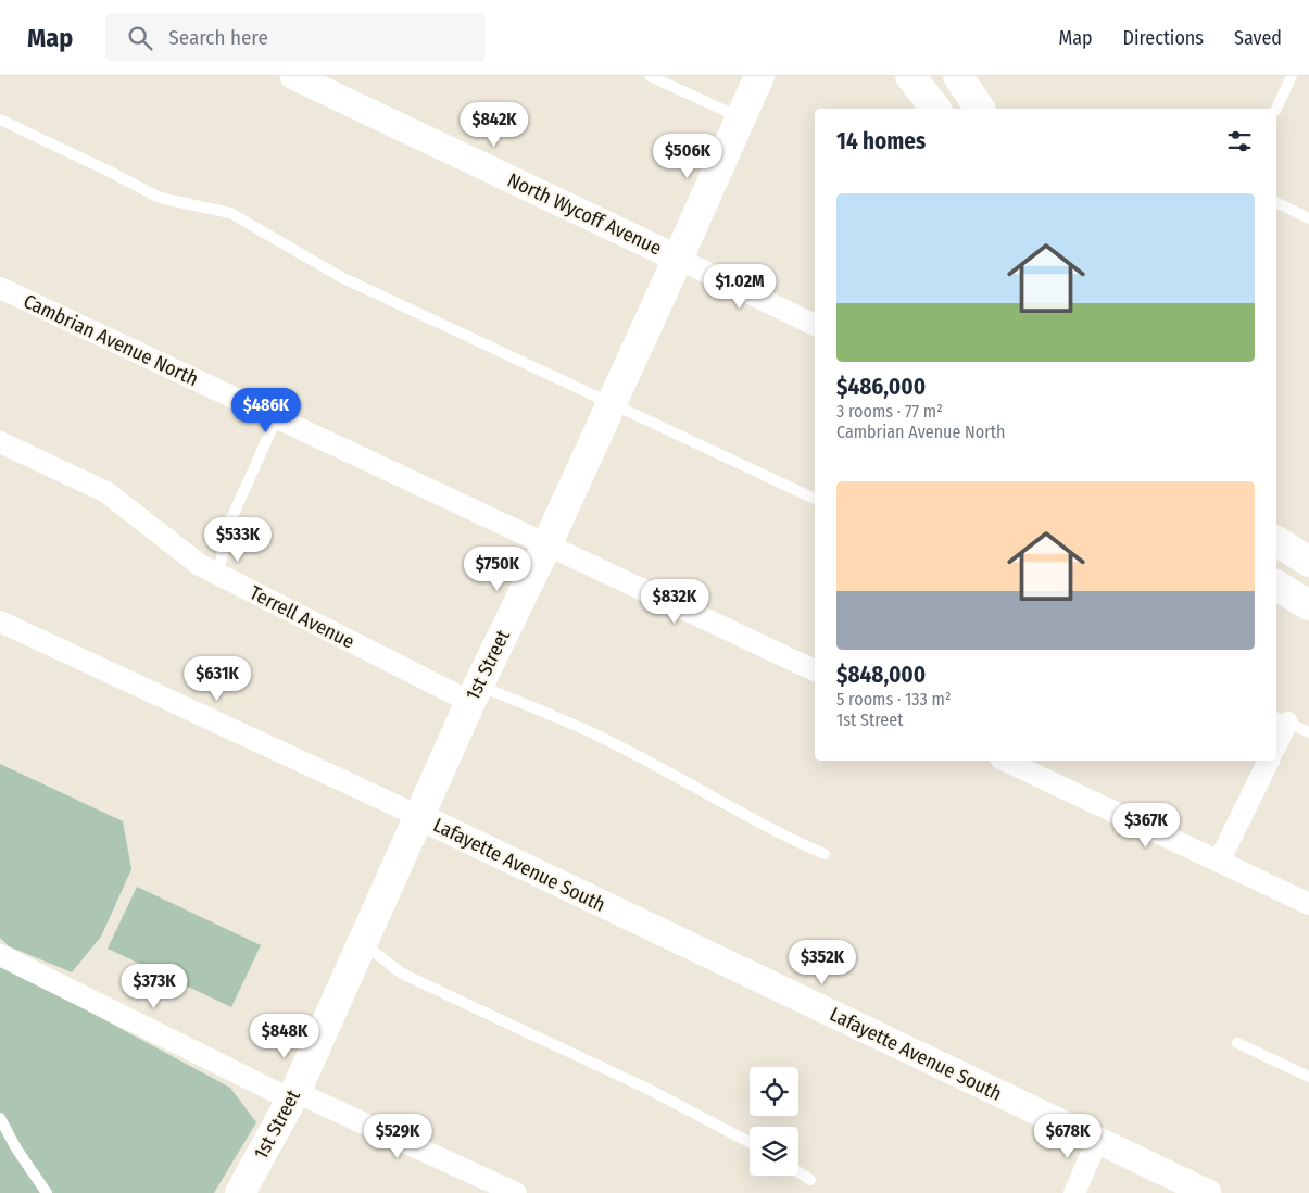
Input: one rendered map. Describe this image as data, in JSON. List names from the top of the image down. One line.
{"streets":{"main road":["1st Street"],"street":["North Wycoff Avenue","Cambrian Avenue North","Terrell Avenue","Lafayette Avenue South"]},"crossings":[["North Wycoff Avenue","1st Street"],["Cambrian Avenue North","1st Street"],["Terrell Avenue","1st Street"],["1st Street","Lafayette Avenue South"]],"page":{"header":"Map","search":"Search here","nav":["Map","Directions","Saved"],"price":["$842K","$506K","$1.02M","$486K","$533K","$750K","$832K","$631K","$367K","$352K","$373K","$848K","$529K","$678K"],"heading":"14 homes","list":[{"name":"$486,000","note":"3 rooms · 77 m² · Cambrian Avenue North"},{"name":"$848,000","note":"5 rooms · 133 m² · 1st Street"}]}}
